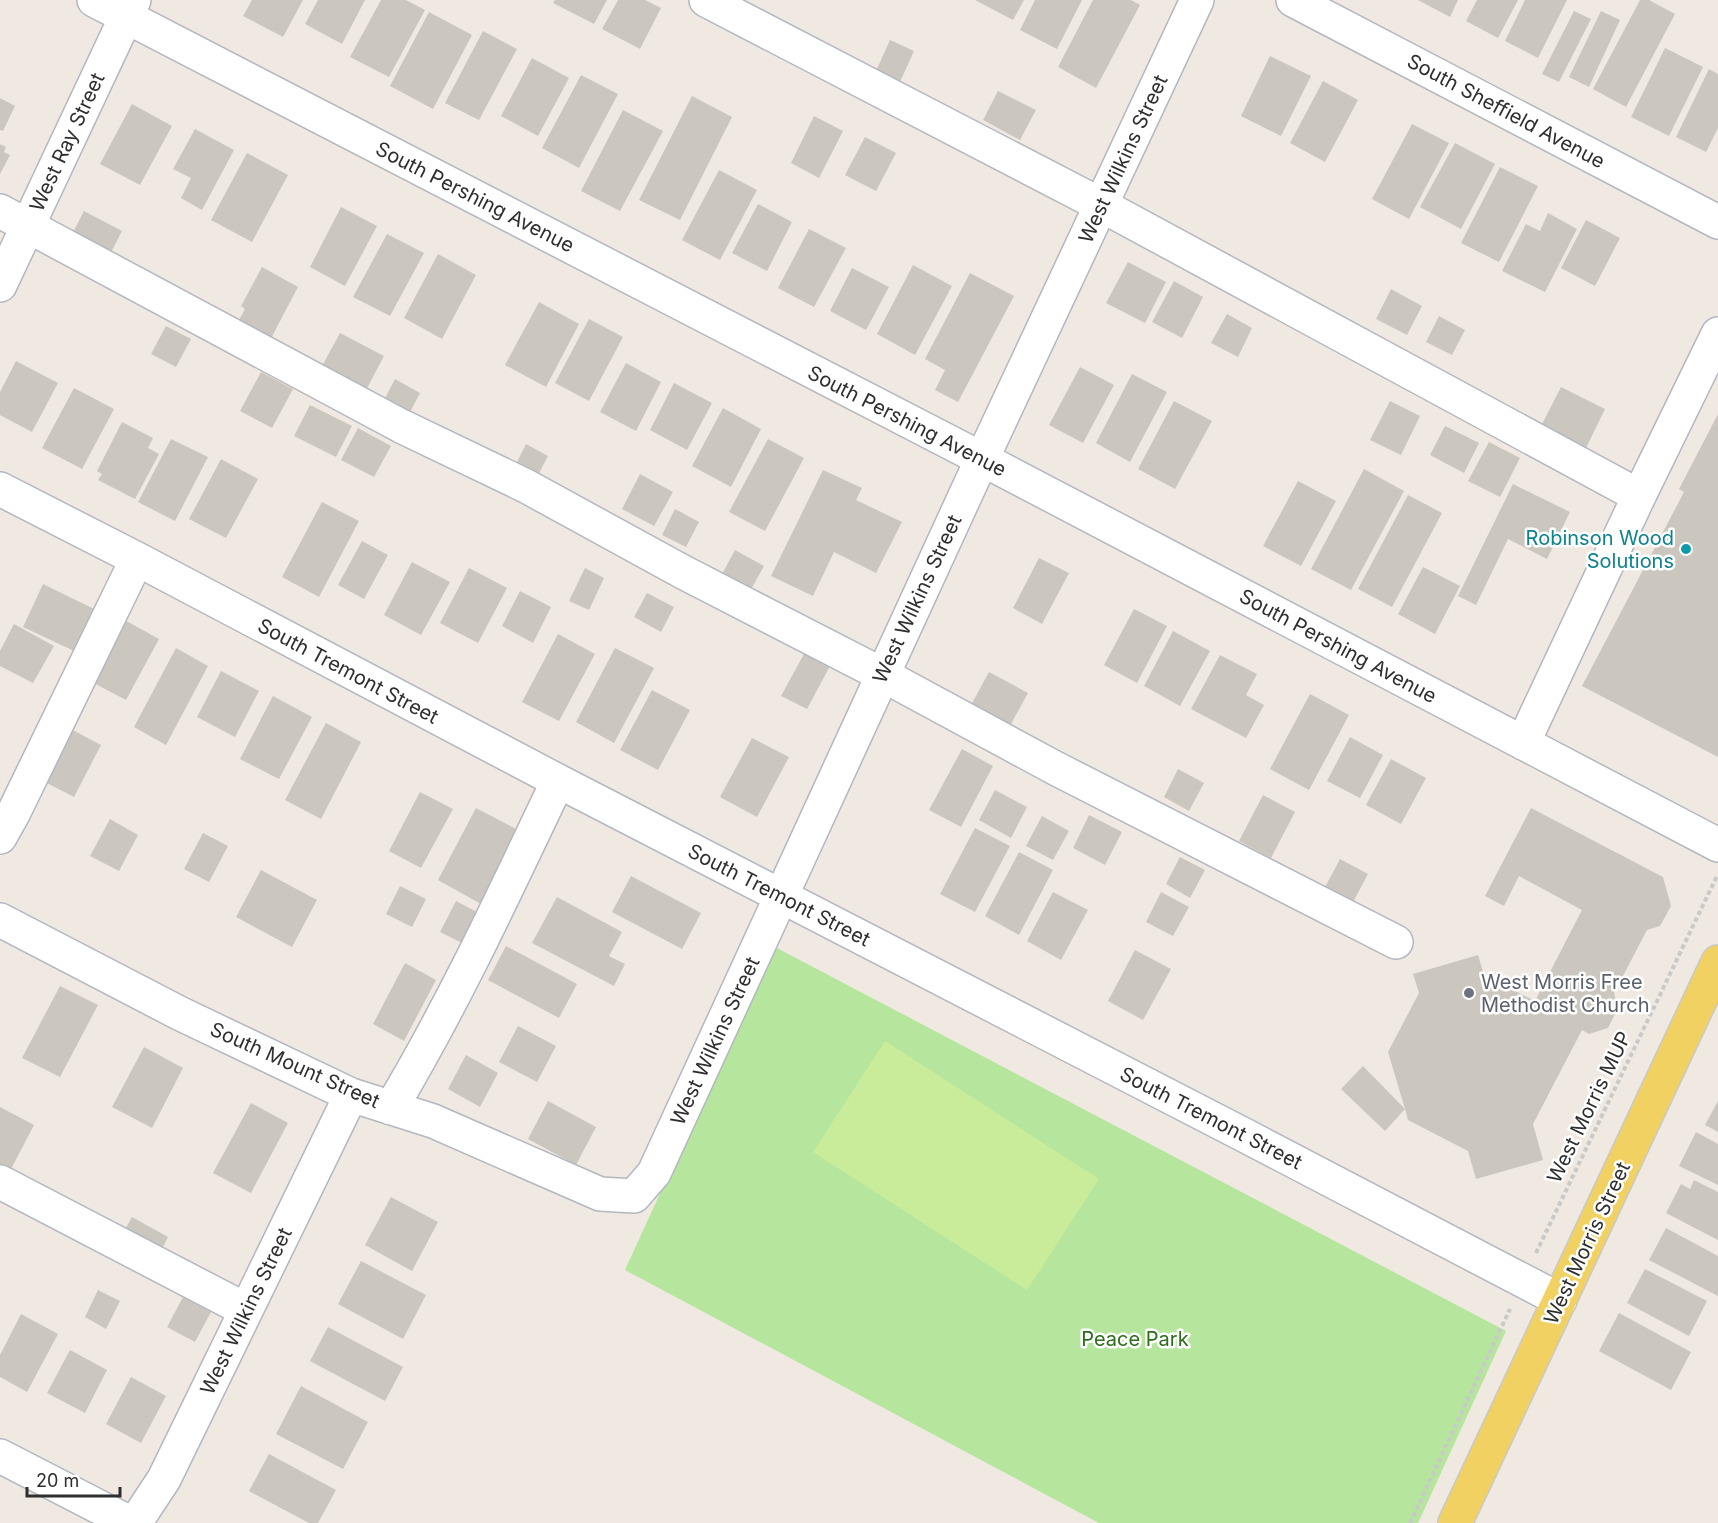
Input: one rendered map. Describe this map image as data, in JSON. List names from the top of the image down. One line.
{"streets":{"main road":["West Morris Street"],"street":["South Sheffield Avenue","West Ray Street","West Wilkins Street","South Pershing Avenue","South Tremont Street","South Mount Street"],"path":["West Morris MUP"]},"crossings":[["West Ray Street","South Pershing Avenue"],["West Wilkins Street","South Pershing Avenue"],["West Wilkins Street","South Tremont Street"],["West Wilkins Street","South Mount Street"],["South Tremont Street","West Morris Street"]],"parks":["Peace Park"],"places":["Robinson Wood Solutions","West Morris Free Methodist Church"],"scale_bar":"20 m"}
